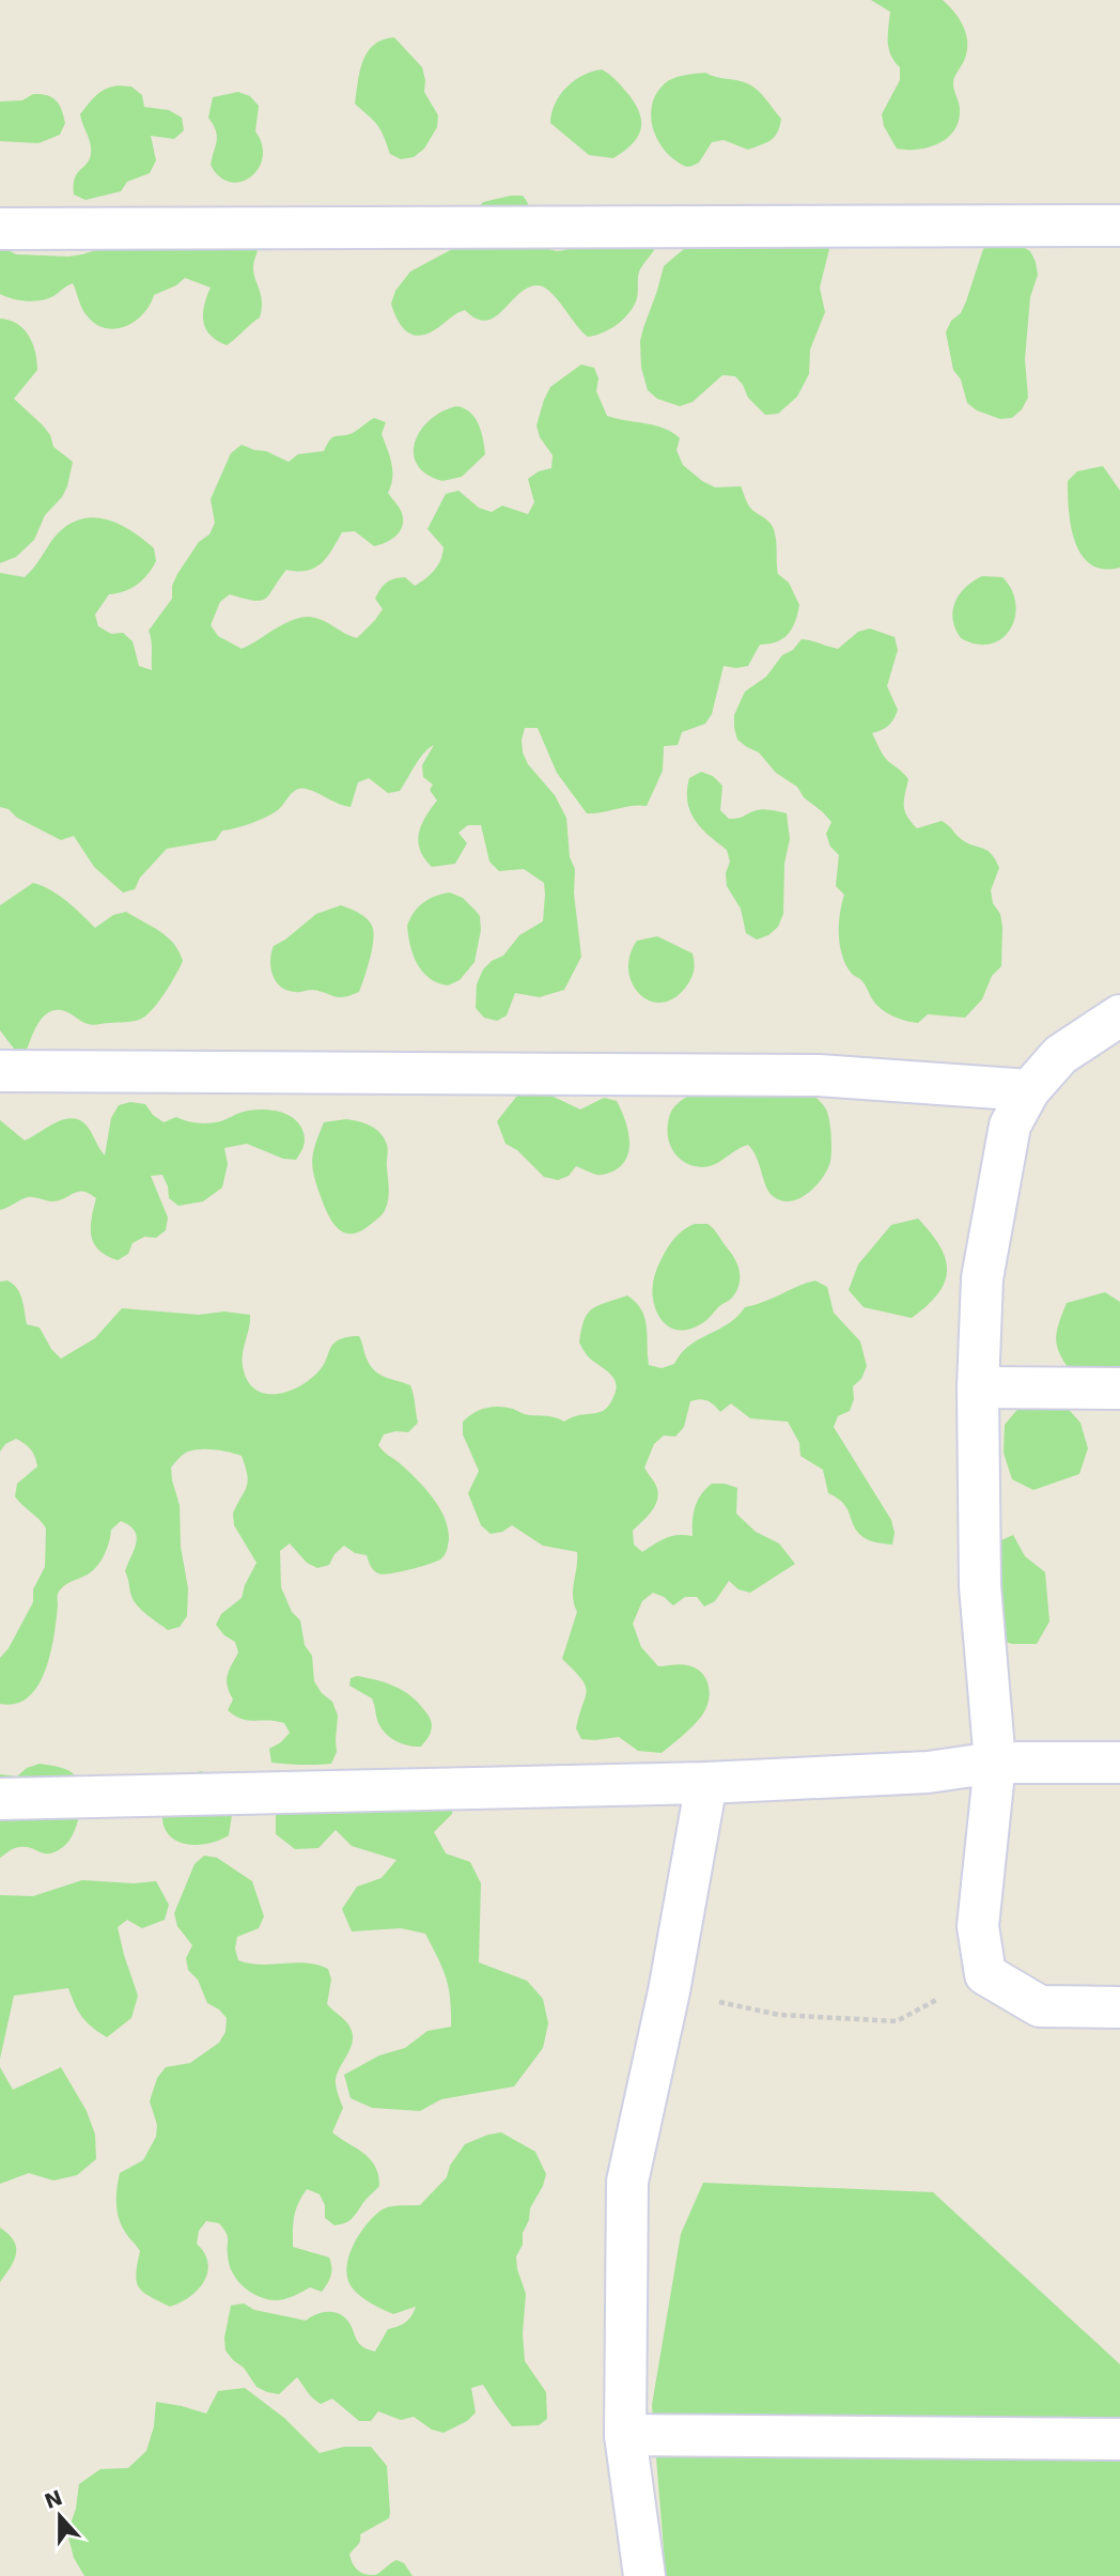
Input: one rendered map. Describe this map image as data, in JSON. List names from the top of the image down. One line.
{"north":"top"}
